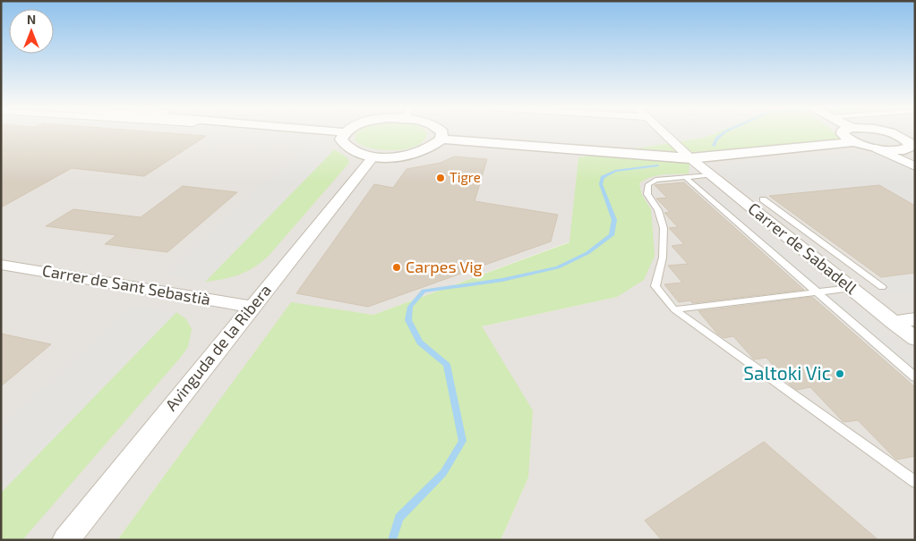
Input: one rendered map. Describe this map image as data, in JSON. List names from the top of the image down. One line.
{"streets":{"street":["Carrer de Sabadell","Carrer de Sant Sebastià","Avinguda de la Ribera"]},"crossings":[["Carrer de Sant Sebastià","Avinguda de la Ribera"]],"places":["Tigre","Carpes Vig","Saltoki Vic"],"north":"top"}
